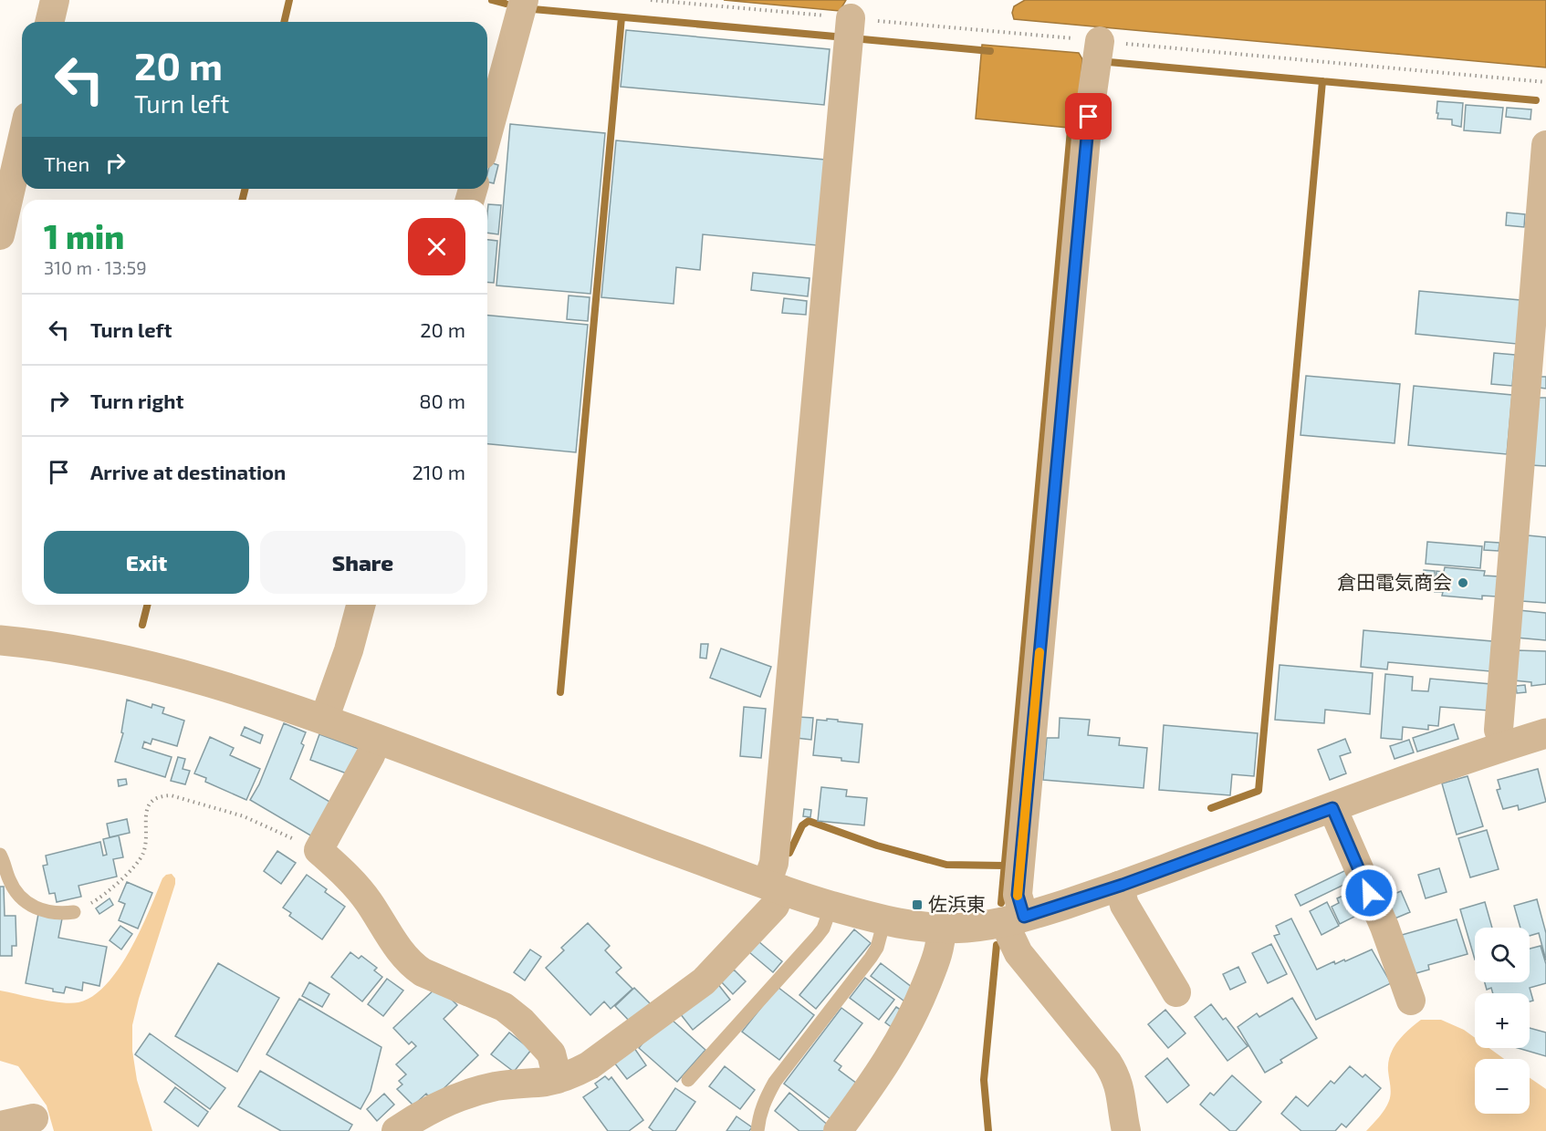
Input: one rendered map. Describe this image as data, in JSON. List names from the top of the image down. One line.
{"places":{"other":["倉田電気商会"],"transit":["佐浜東"]},"page":{"turn":["20 m","Turn left"],"then":"Then","heading":["1 min","310 m · 13:59"],"list":[{"name":"Turn left","value":"20 m"},{"name":"Turn right","value":"80 m"},{"name":"Arrive at destination","value":"210 m"}],"buttons":["Exit","Share"],"map_buttons":["+","−"]}}
